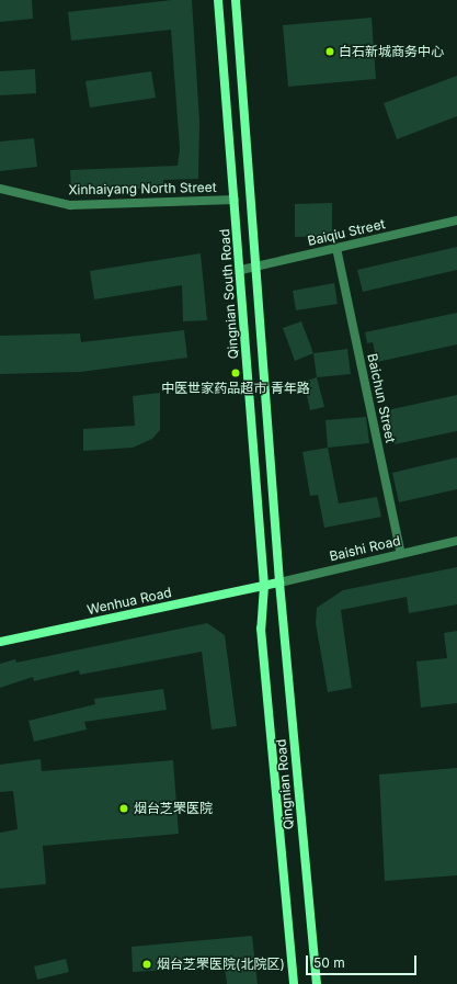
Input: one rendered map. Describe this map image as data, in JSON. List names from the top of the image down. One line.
{"streets":{"main road":["Qingnian South Road","Wenhua Road","Qingnian Road"],"street":["Xinhaiyang North Street","Baiqiu Street","Baichun Street","Baishi Road"]},"crossings":[["Xinhaiyang North Street","Qingnian South Road"],["Baiqiu Street","Qingnian South Road"],["Baiqiu Street","Baichun Street"],["Qingnian South Road","Wenhua Road"],["Qingnian South Road","Qingnian Road"],["Baichun Street","Baishi Road"],["Baishi Road","Wenhua Road"],["Baishi Road","Qingnian Road"],["Wenhua Road","Qingnian Road"]],"places":["白石新城商务中心","中医世家药品超市 青年路","烟台芝罘医院","烟台芝罘医院(北院区)"],"scale_bar":"50 m"}
